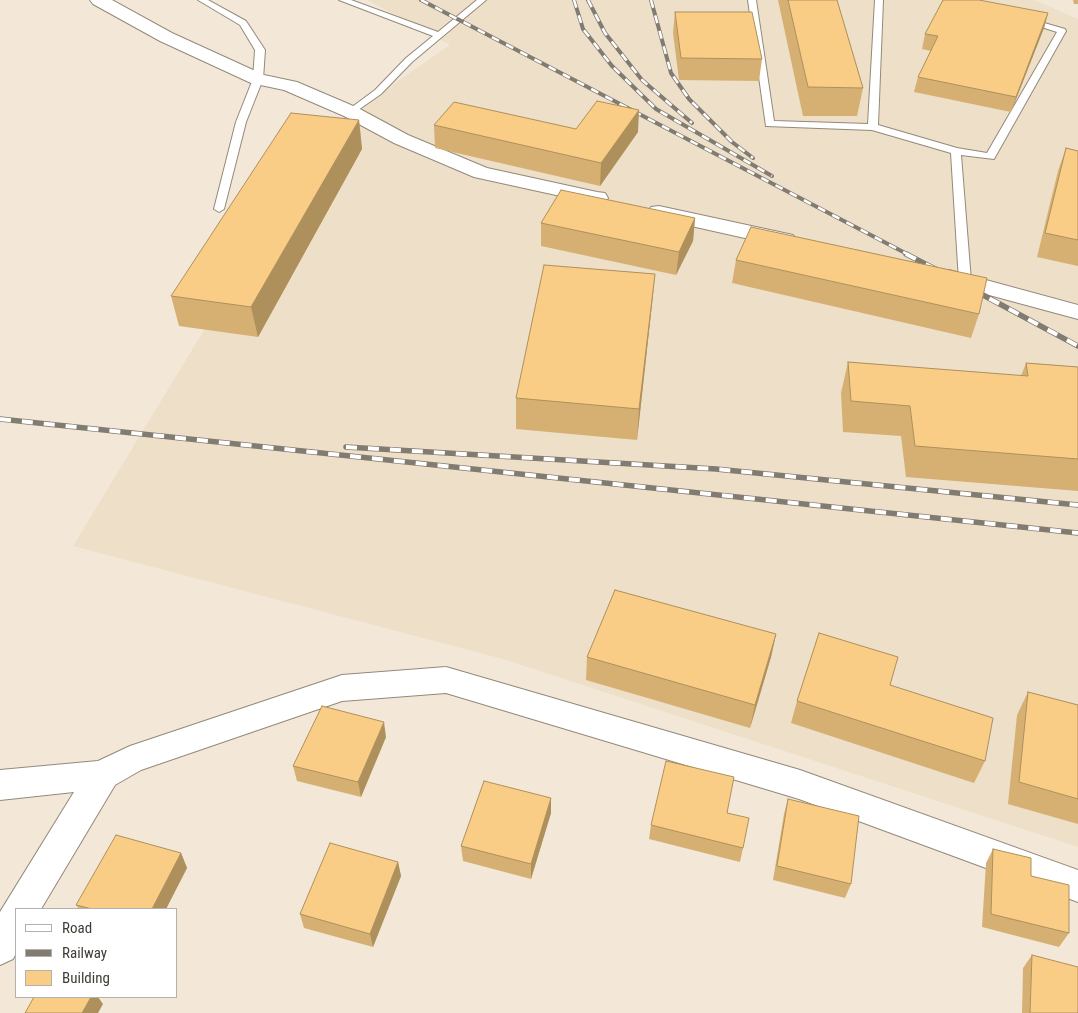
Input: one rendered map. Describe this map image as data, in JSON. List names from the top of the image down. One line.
{"legend":["Road","Railway","Building"]}
